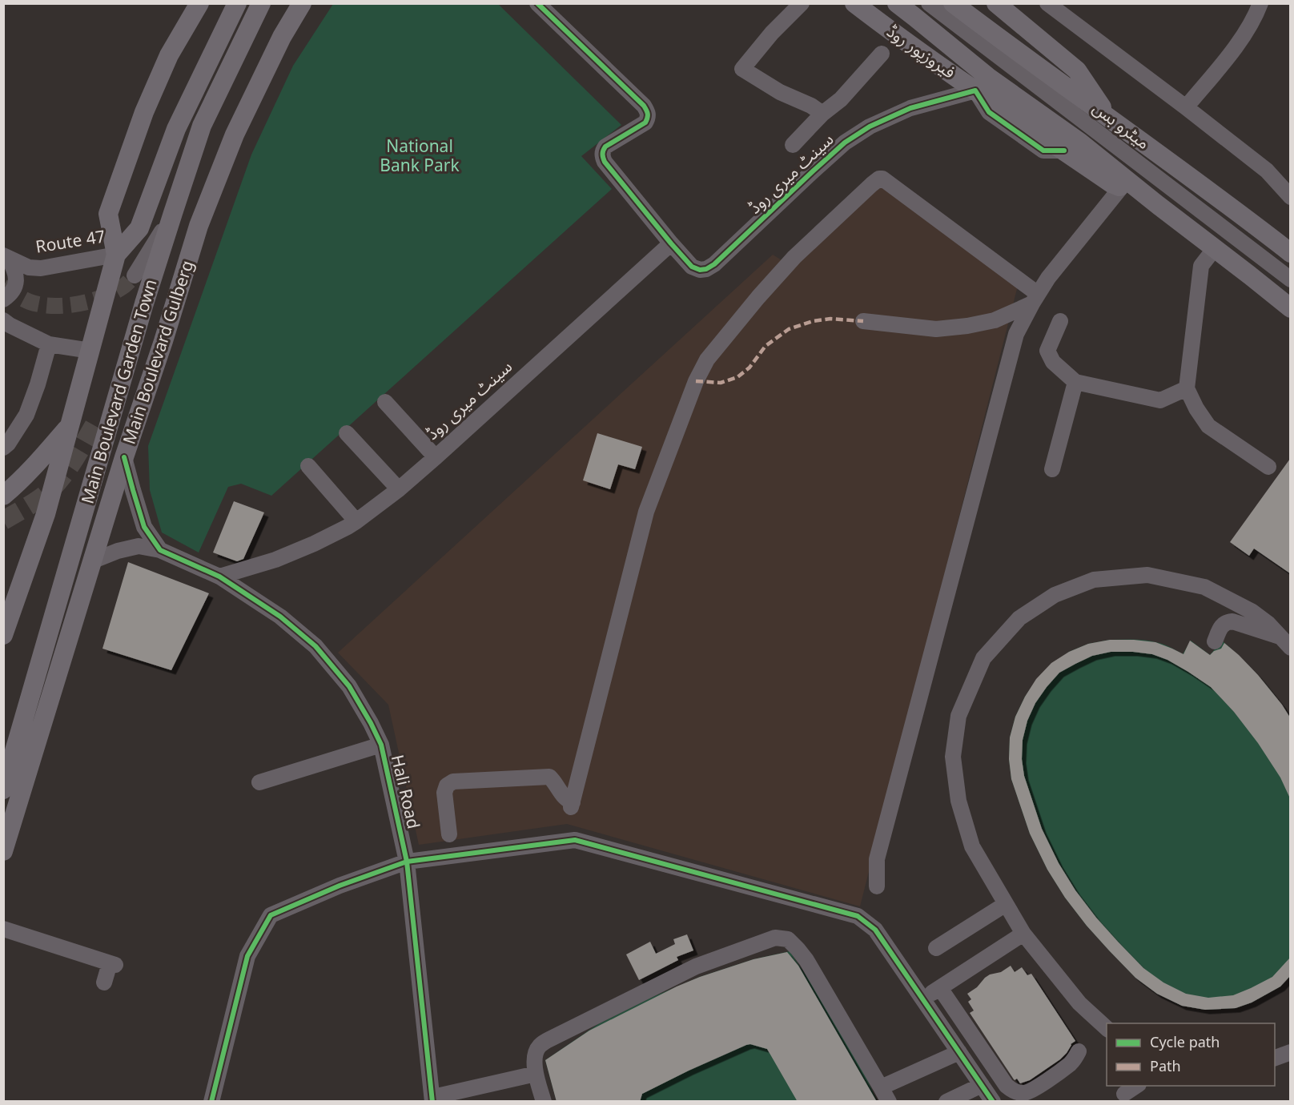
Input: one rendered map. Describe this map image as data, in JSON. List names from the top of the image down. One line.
{"streets":{"main road":["فیروزپور روڈ","Main Boulevard Gulberg","Main Boulevard Garden Town"],"street":["میٹرو بس","سینٹ میری روڈ","Route 47","Hali Road"]},"crossings":[["فیروزپور روڈ","سینٹ میری روڈ"],["سینٹ میری روڈ","Hali Road"],["Main Boulevard Gulberg","Hali Road"]],"parks":["National Bank Park"],"legend":["Cycle path","Path"]}
